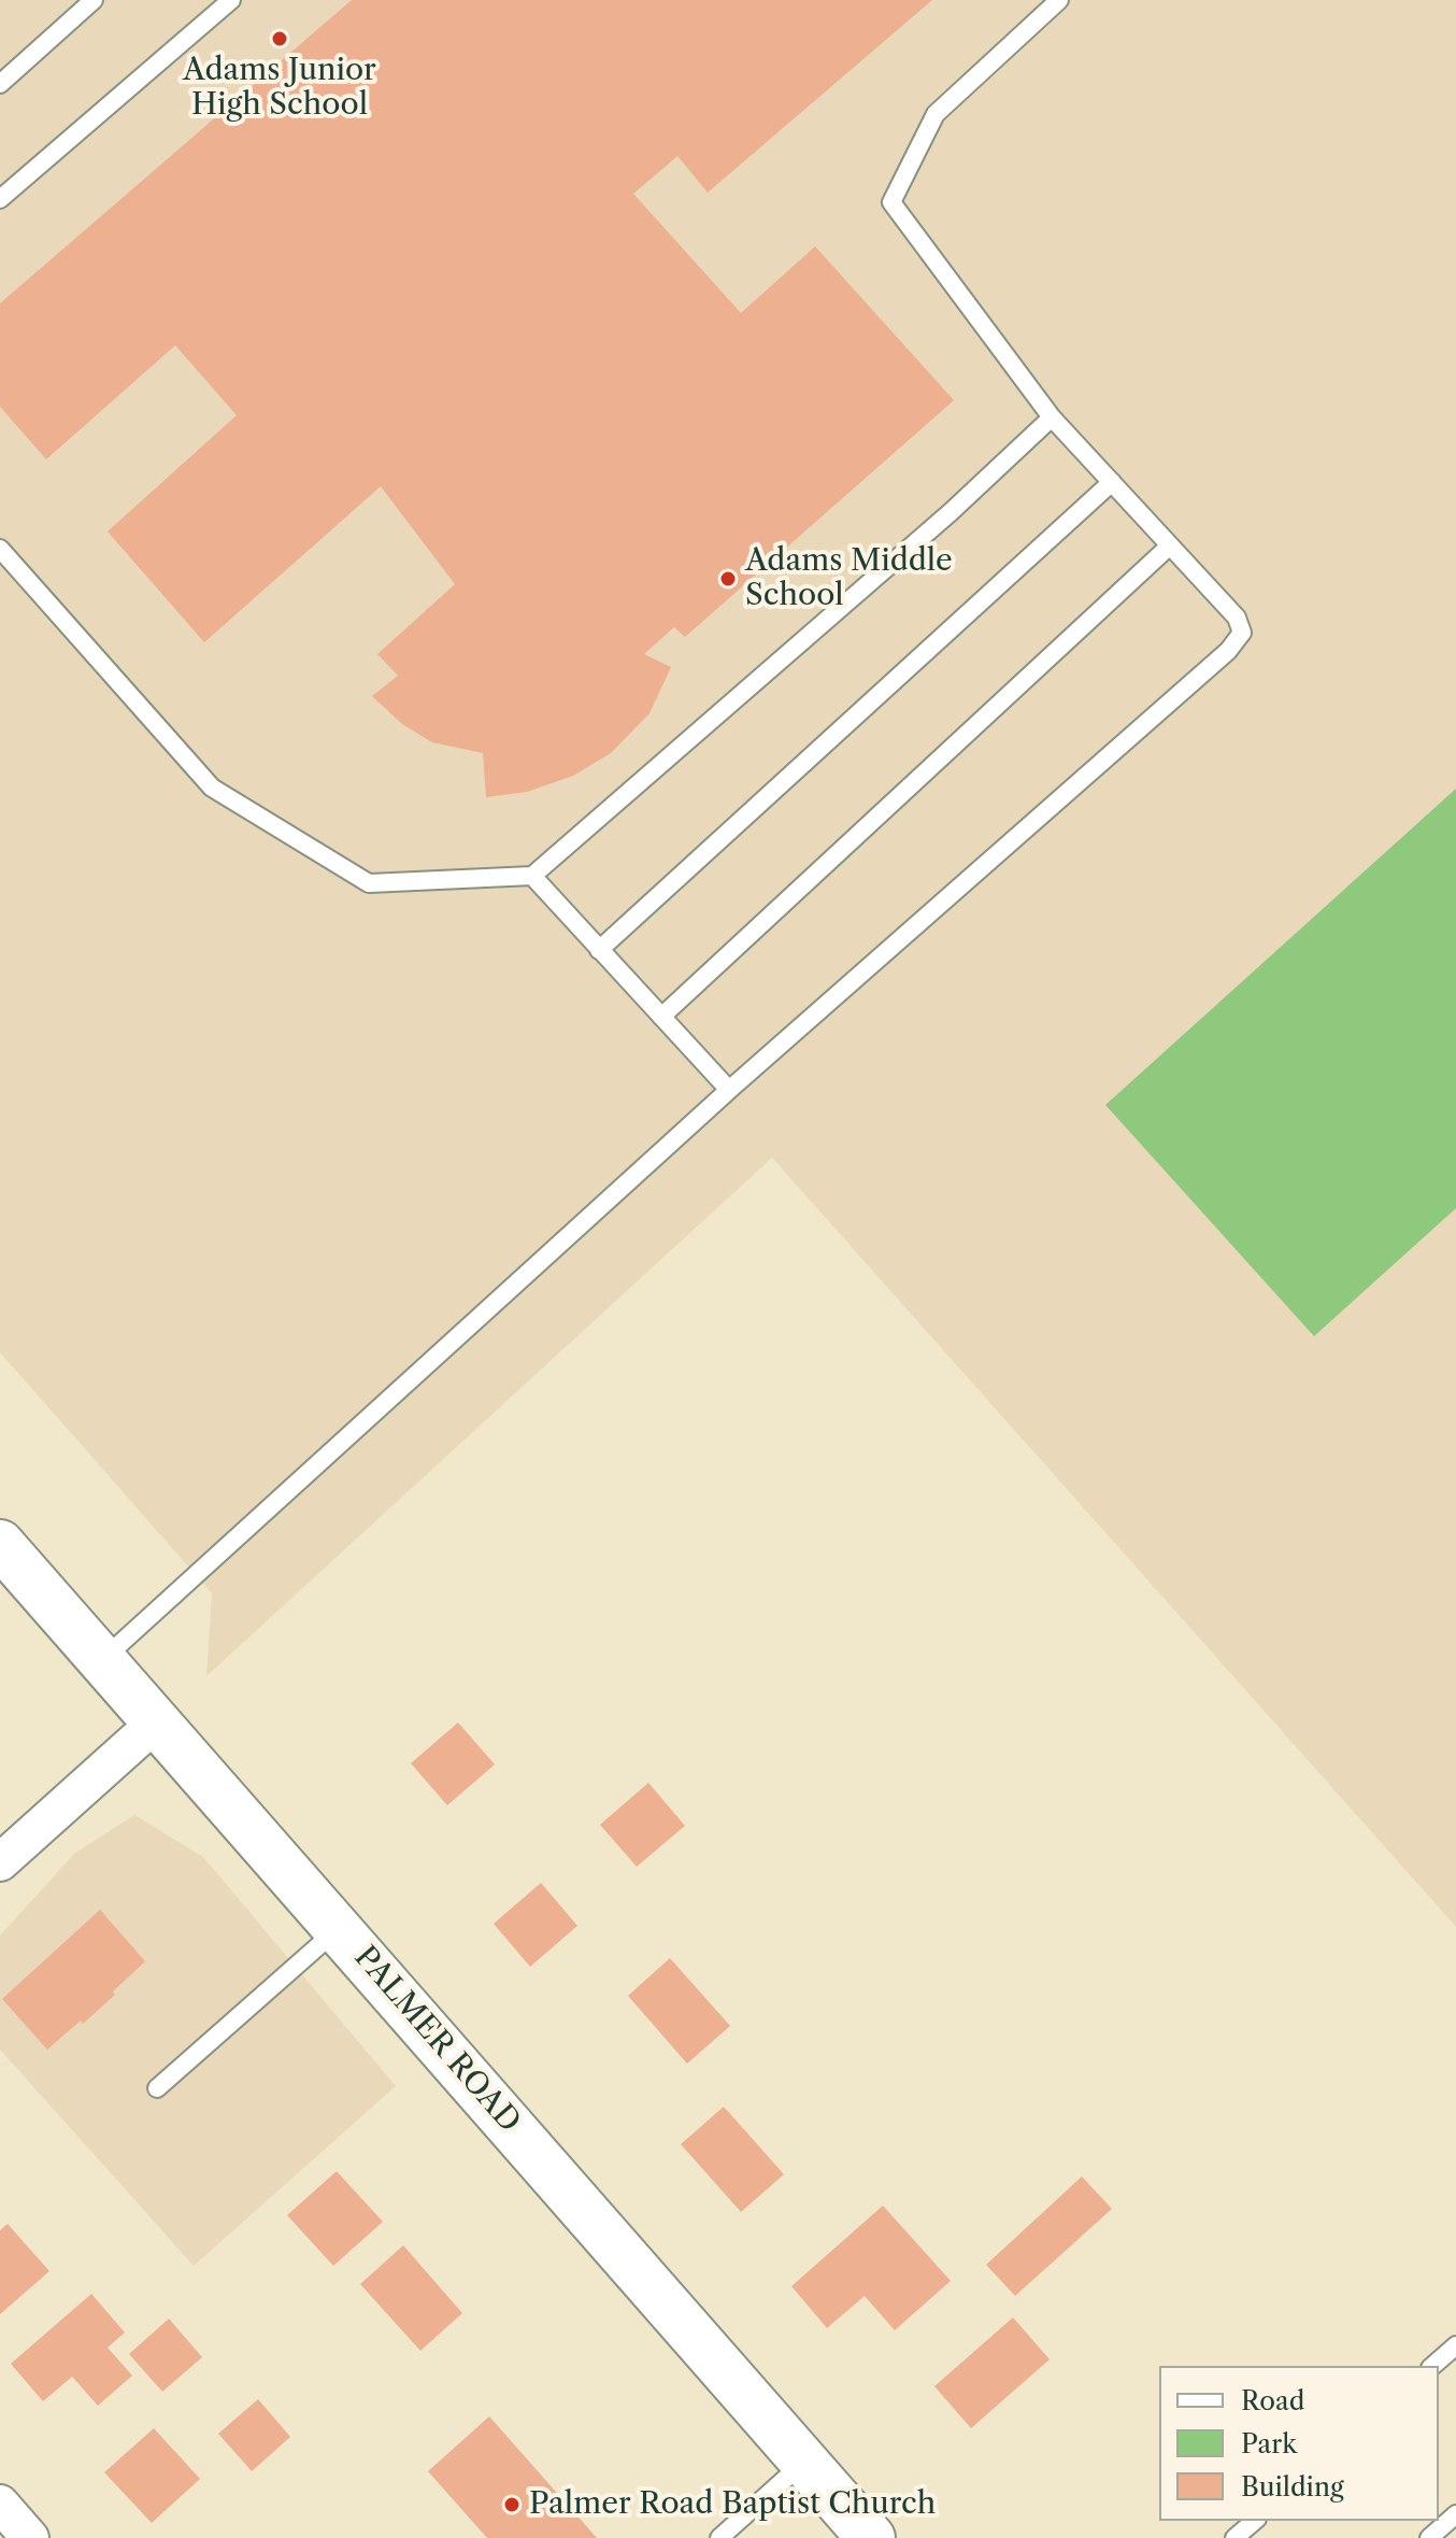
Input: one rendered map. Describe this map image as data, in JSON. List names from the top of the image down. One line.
{"streets":{"street":["PALMER ROAD"]},"places":["Adams Junior High School","Adams Middle School","Palmer Road Baptist Church"],"legend":["Road","Park","Building"]}
